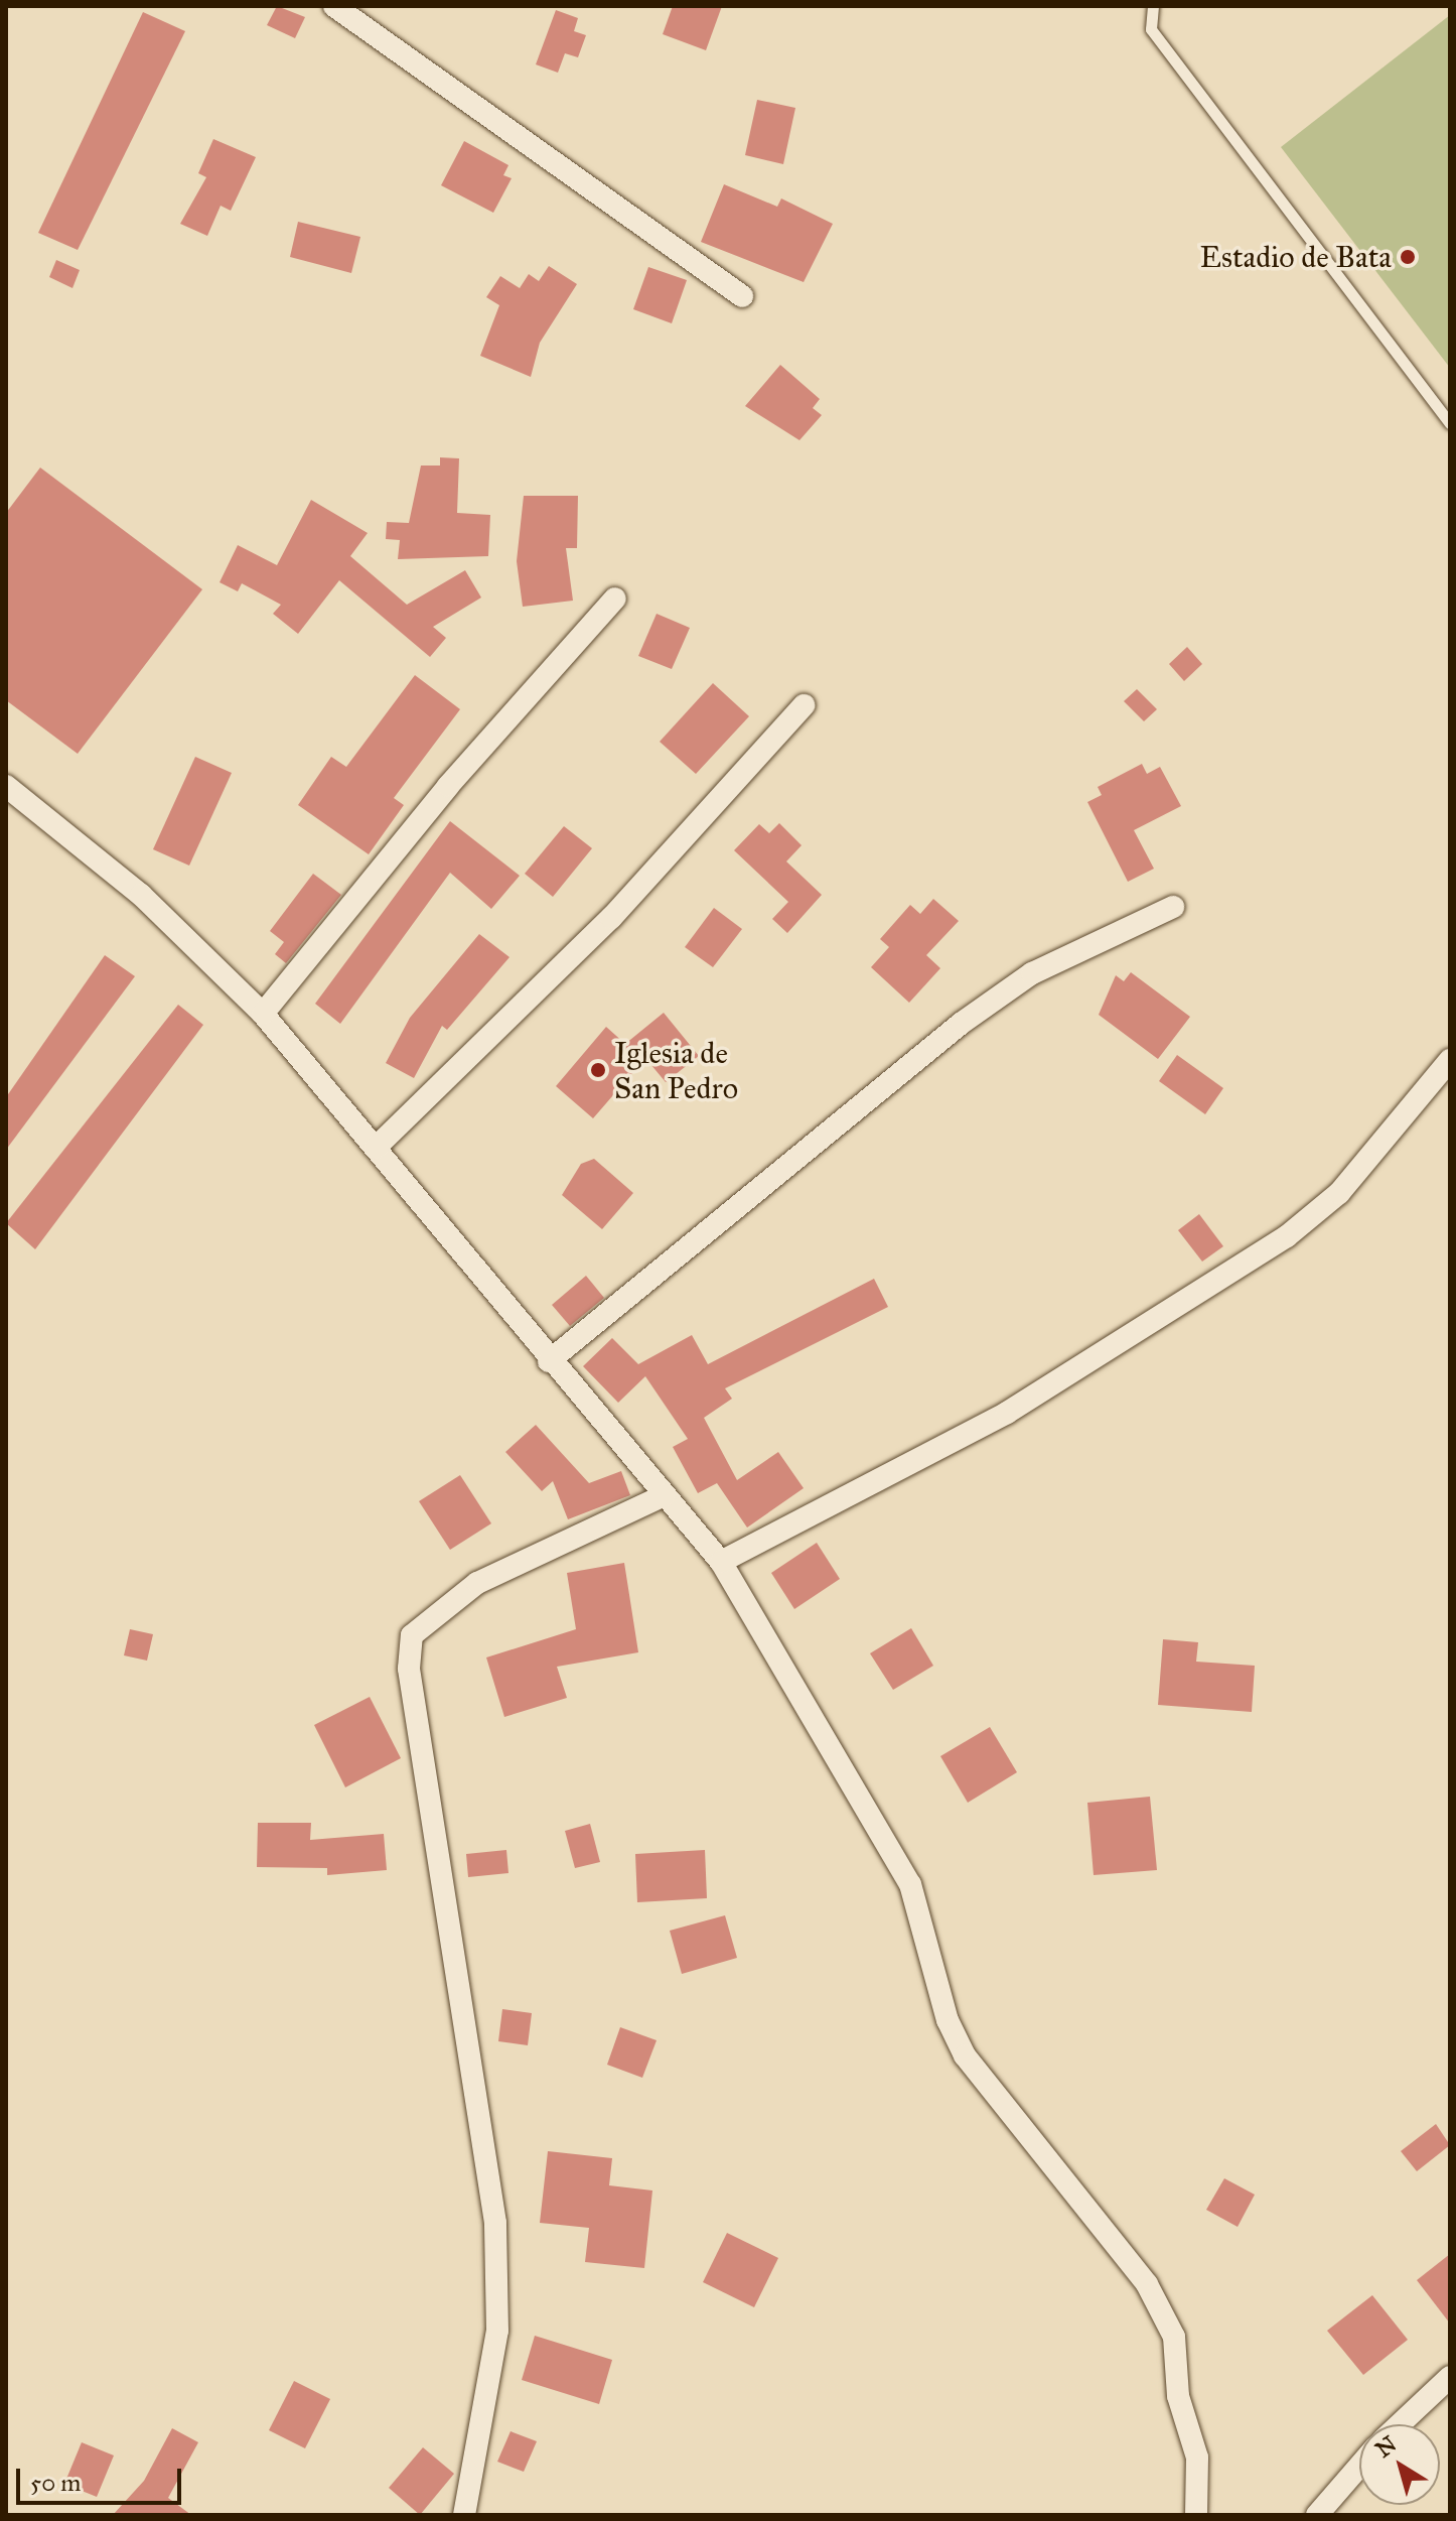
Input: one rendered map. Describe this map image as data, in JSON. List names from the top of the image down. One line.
{"places":["Estadio de Bata","Iglesia de San Pedro"],"scale_bar":"50 m","north":"top left"}
